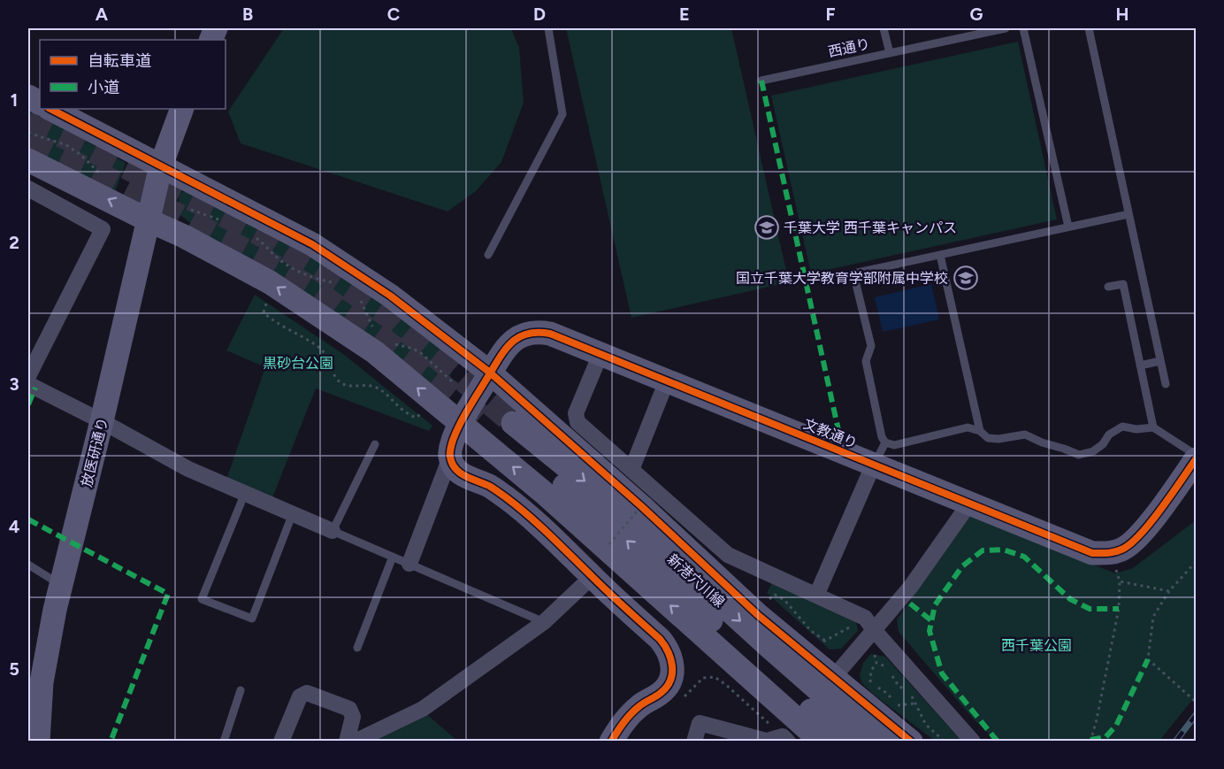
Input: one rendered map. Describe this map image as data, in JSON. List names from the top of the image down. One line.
{"streets":{"street":["文教通り","放医研通り","新港穴川線"],"lane":["西通り"]},"parks":["黒砂台公園","西千葉公園"],"places":{"school or university":["千葉大学 西千葉キャンパス","国立千葉大学教育学部附属中学校"]},"legend":["自転車道","小道"],"grid":{"columns":["A","B","C","D","E","F","G","H"],"rows":["1","2","3","4","5"]}}
